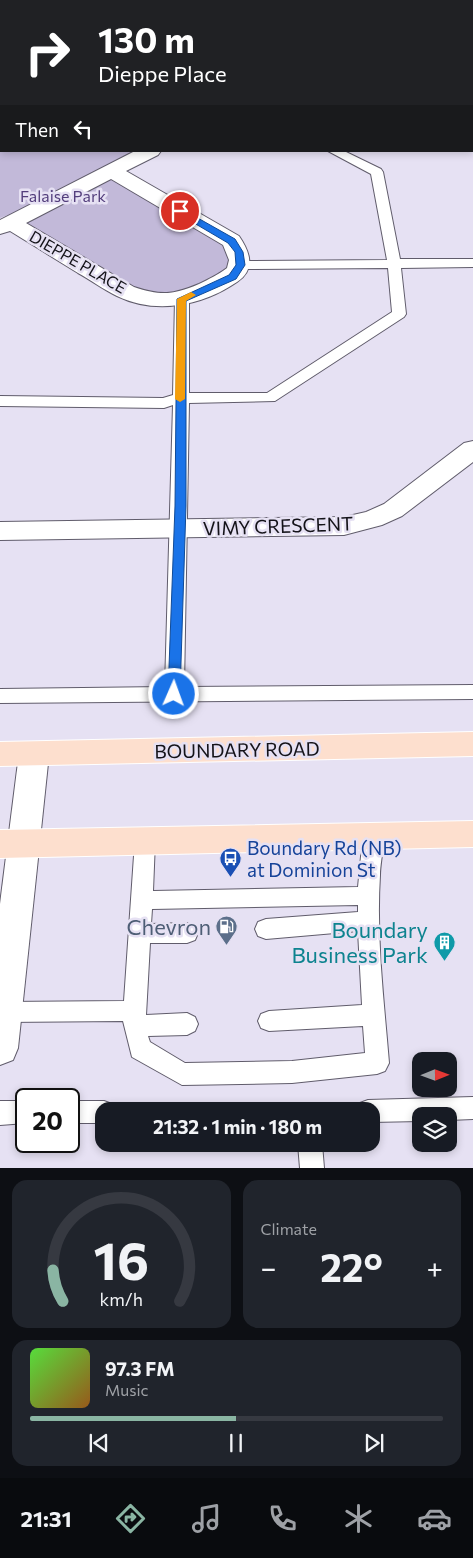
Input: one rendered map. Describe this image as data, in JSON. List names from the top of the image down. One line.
{"streets":{"main road":["BOUNDARY ROAD"],"street":["DIEPPE PLACE","VIMY CRESCENT"]},"parks":["Falaise Park"],"places":{"bus stop":["Boundary Rd (NB) at Dominion St"],"fuel station":["Chevron"],"building":["Boundary Business Park"]},"north":"right","page":{"turn":["130 m","Dieppe Place"],"then":"Then","limit":"20","trip":"21:32 · 1 min · 180 m","tile":"Climate","heat":["−","22°","+"],"song":["97.3 FM","Music"],"tabs":"21:31","gauge":["16","km/h"]}}
